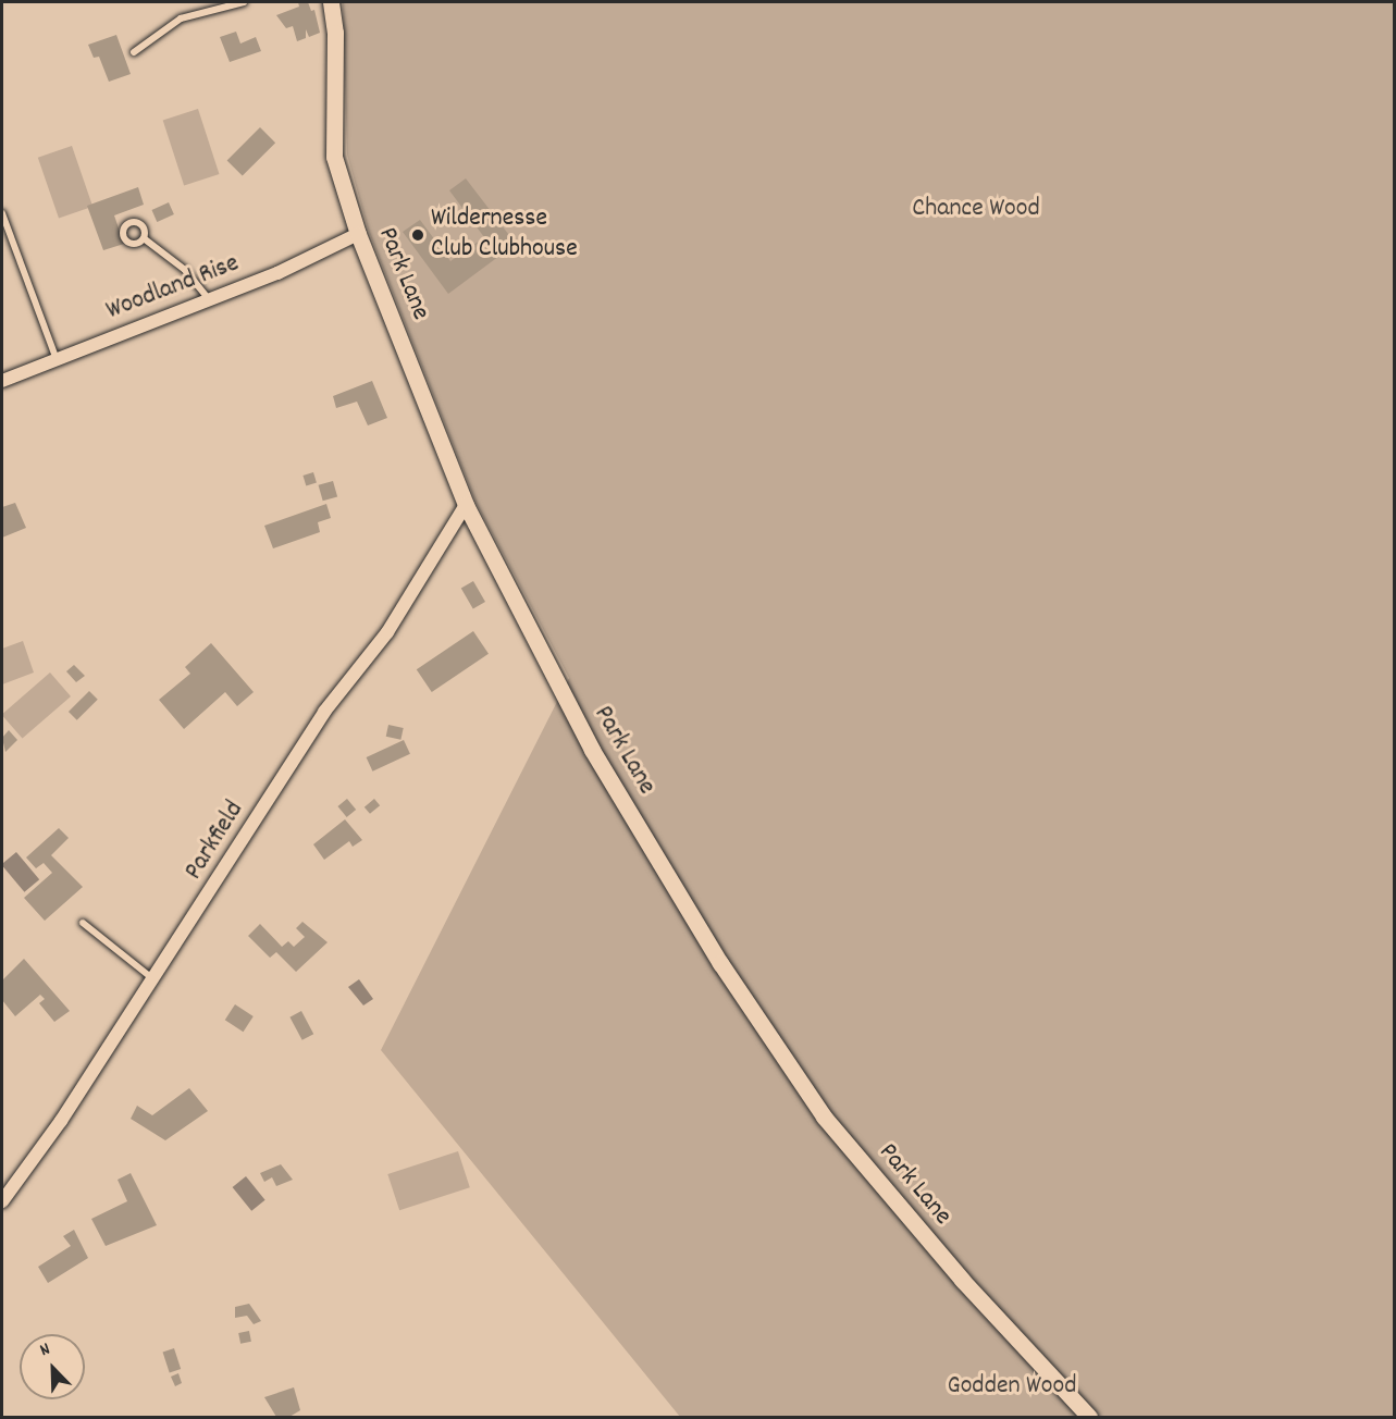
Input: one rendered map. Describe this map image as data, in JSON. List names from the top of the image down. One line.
{"streets":{"street":["Park Lane","Woodland Rise","Parkfield"]},"crossings":[["Park Lane","Woodland Rise"],["Park Lane","Parkfield"]],"parks":["Chance Wood","Godden Wood"],"places":["Wildernesse Club Clubhouse"],"north":"top left"}
